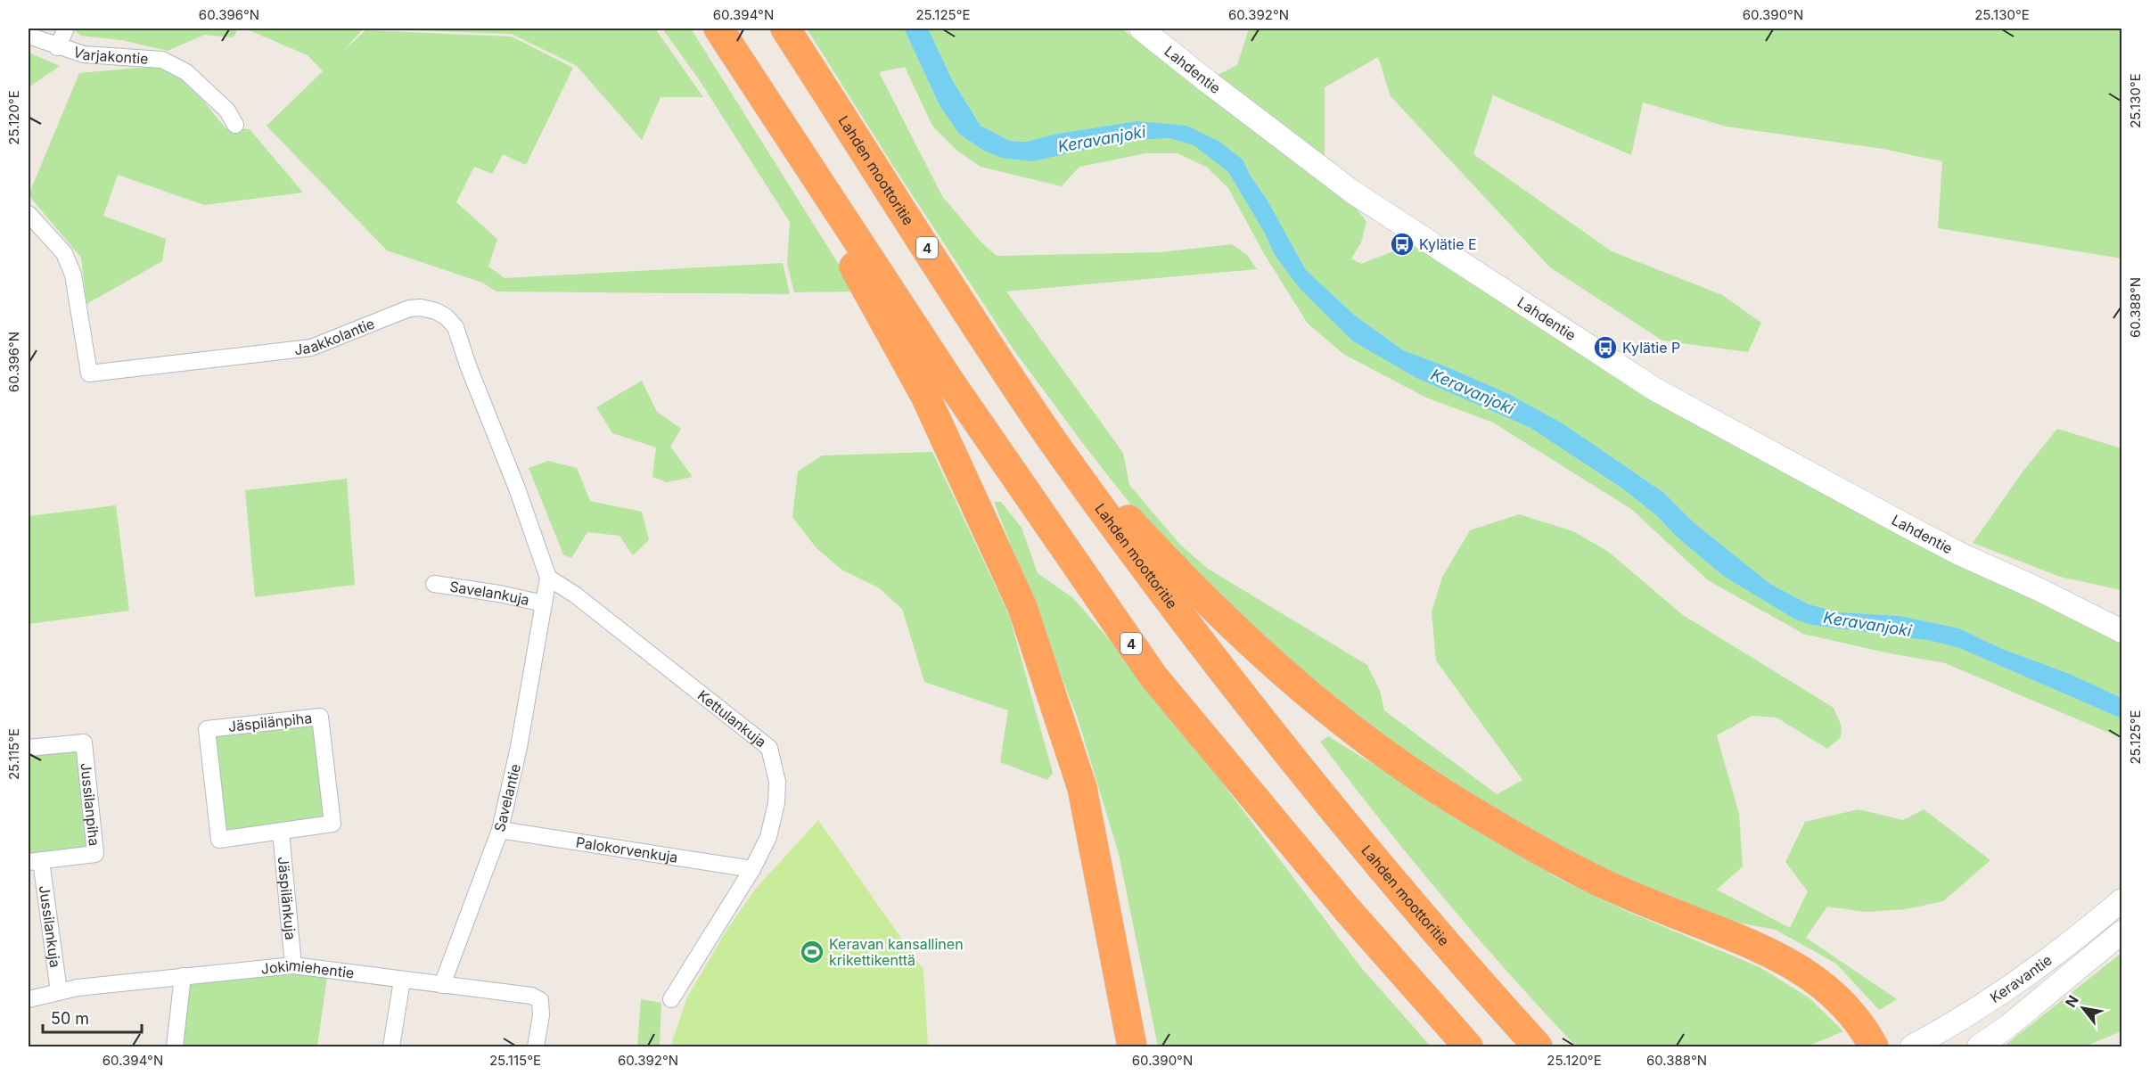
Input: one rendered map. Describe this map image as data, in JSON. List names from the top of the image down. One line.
{"streets":{"highway":["Lahden moottoritie","4"],"main road":["Lahdentie","Keravantie"],"street":["Varjakontie","Jaakkolantie","Savelankuja","Kettulankuja","Jäspilänpiha","Savelantie","Jussilanpiha","Palokorvenkuja","Jäspilänkuja","Jussilankuja","Jokimiehentie"]},"crossings":[["Jaakkolantie","Savelankuja"],["Jaakkolantie","Kettulankuja"],["Jaakkolantie","Savelantie"],["Savelankuja","Savelantie"],["Kettulankuja","Palokorvenkuja"],["Jäspilänpiha","Jäspilänkuja"],["Savelantie","Palokorvenkuja"],["Savelantie","Jokimiehentie"],["Jussilanpiha","Jussilankuja"],["Jäspilänkuja","Jokimiehentie"],["Jussilankuja","Jokimiehentie"]],"water":["Keravanjoki"],"places":{"bus stop":["Kylätie E","Kylätie P"],"sports":["Keravan kansallinen krikettikenttä"]},"scale_bar":"50 m","north":"top left","coordinates":["60.396°N","60.394°N","25.125°E","60.392°N","60.390°N","25.130°E","25.120°E","60.388°N","25.115°E"]}
